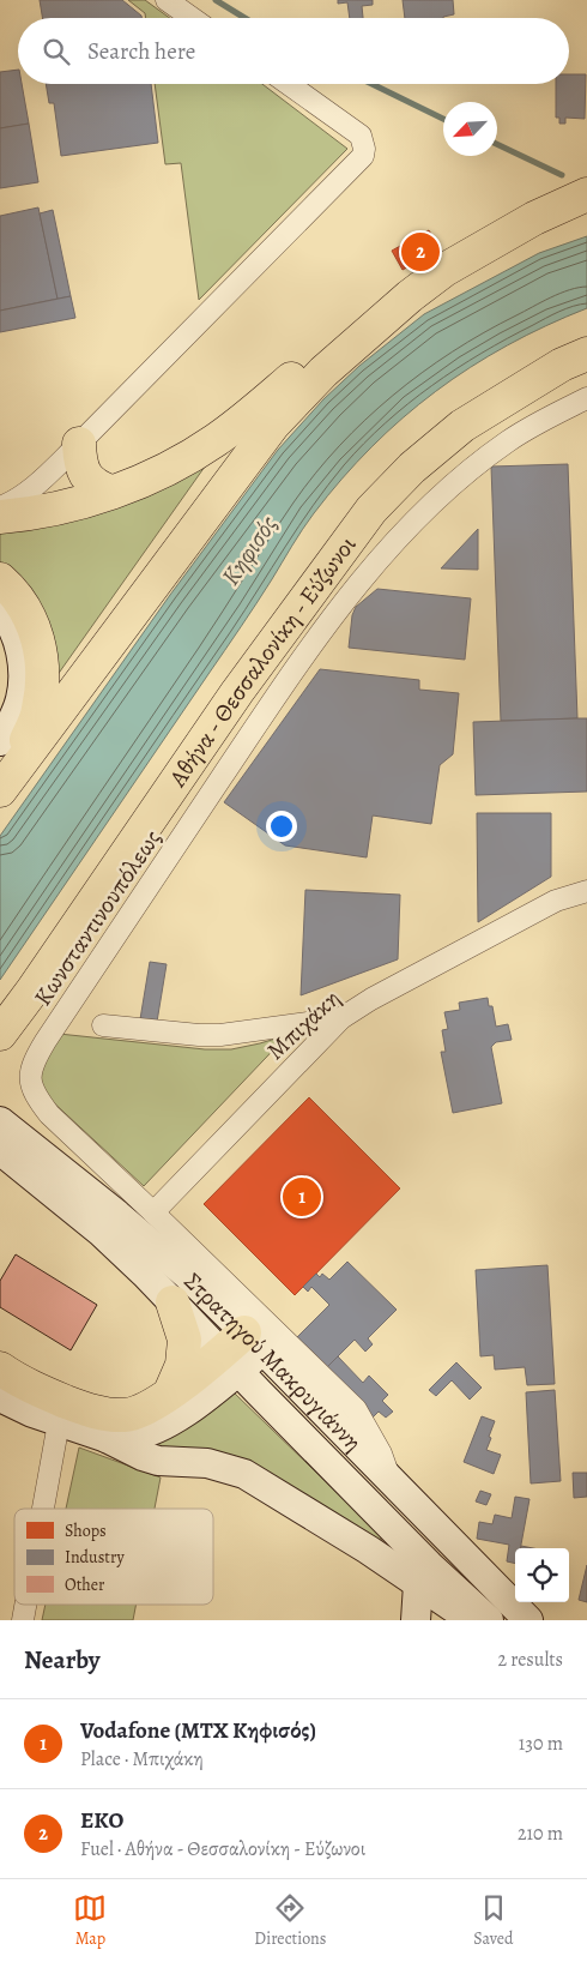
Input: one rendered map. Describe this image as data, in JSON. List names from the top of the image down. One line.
{"streets":{"highway":["Αθήνα - Θεσσαλονίκη - Εύζωνοι"],"street":["Κωνσταντινουπόλεως","Μπιχάκη","Στρατηγού Μακρυγιάννη"]},"crossings":[["Κωνσταντινουπόλεως","Μπιχάκη"],["Κωνσταντινουπόλεως","Στρατηγού Μακρυγιάννη"]],"water":["Κηφισός"],"legend":["Shops","Industry","Other"],"north":"bottom left","page":{"search":"Search here","pins":["2","1"],"heading":["Nearby","2 results"],"list":[{"mark":"1","name":"Vodafone (MTX Κηφισός)","note":"Place · Μπιχάκη","value":"130 m"},{"mark":"2","name":"EKO","note":"Fuel · Αθήνα - Θεσσαλονίκη - Εύζωνοι","value":"210 m"}],"nav":["Map","Directions","Saved"]}}
